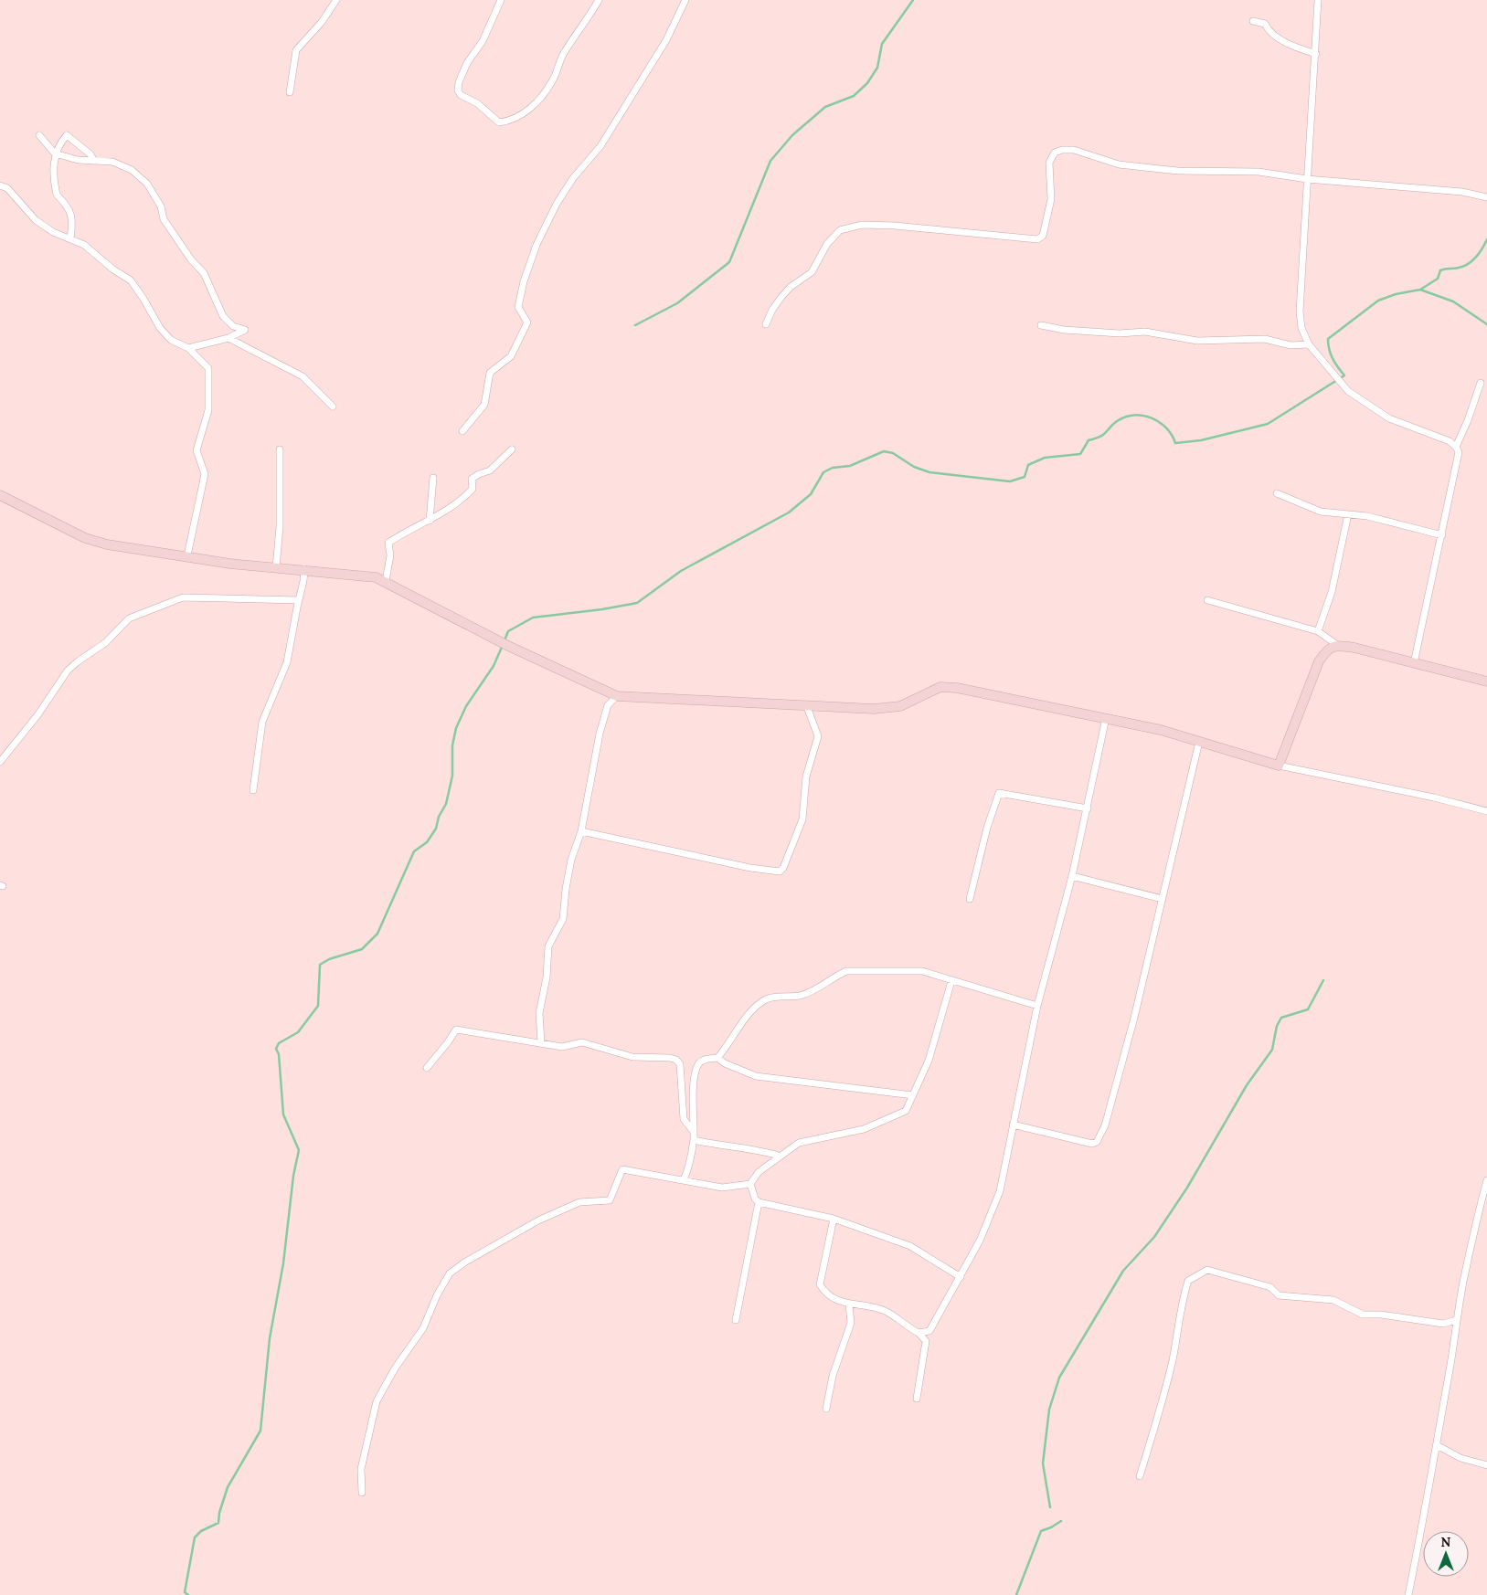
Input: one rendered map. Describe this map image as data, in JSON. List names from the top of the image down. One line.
{"north":"top"}
